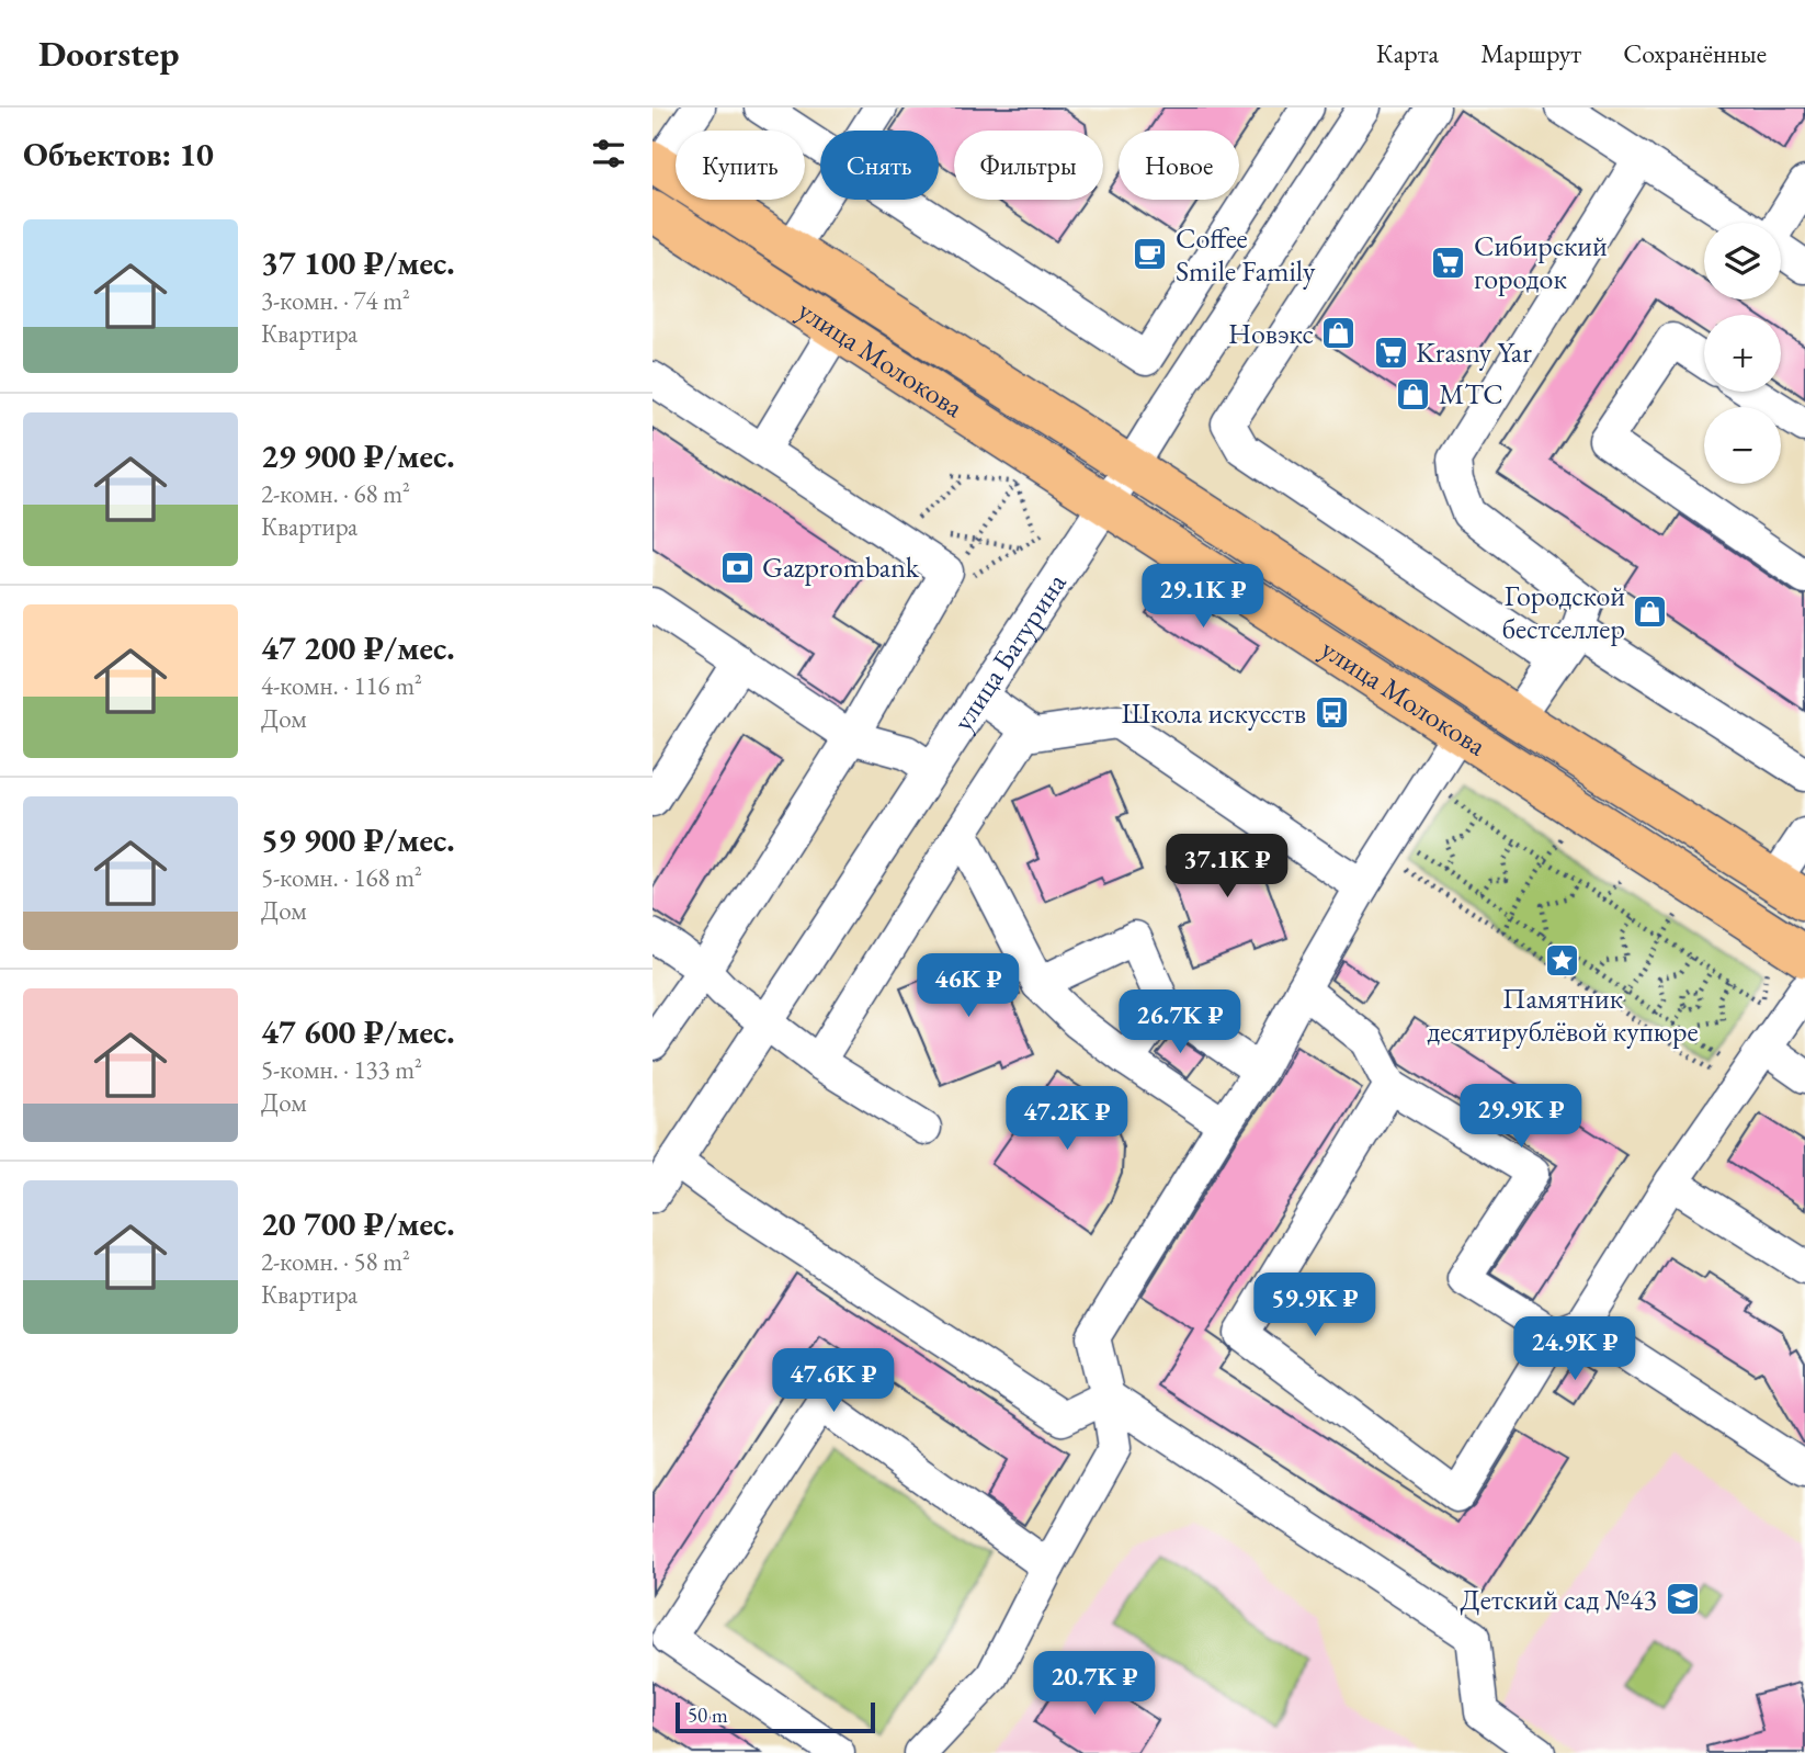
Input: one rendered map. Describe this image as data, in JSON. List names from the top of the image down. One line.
{"streets":{"main road":["улица Молокова"],"street":["улица Батурина"]},"crossings":[["улица Молокова","улица Батурина"]],"places":{"cafe":["Coffee Smile Family"],"supermarket":["Сибирский городок","Krasny Yar"],"shop":["Новэкс","МТС","Городской бестселлер"],"bank":["Gazprombank"],"bus stop":["Школа искусств"],"place":["Памятник десятирублёвой купюре"],"school or university":["Детский сад №43"]},"scale_bar":"50 m","page":{"header":"Doorstep","nav":["Карта","Маршрут","Сохранённые"],"heading":"Объектов: 10","chip":["Купить","Снять","Фильтры","Новое"],"list":[{"name":"37 100 ₽/мес.","note":"3-комн. · 74 m² · Квартира"},{"name":"29 900 ₽/мес.","note":"2-комн. · 68 m² · Квартира"},{"name":"47 200 ₽/мес.","note":"4-комн. · 116 m² · Дом"},{"name":"59 900 ₽/мес.","note":"5-комн. · 168 m² · Дом"},{"name":"47 600 ₽/мес.","note":"5-комн. · 133 m² · Дом"},{"name":"20 700 ₽/мес.","note":"2-комн. · 58 m² · Квартира"}],"map_buttons":["+","−"],"price":["29.1K ₽","37.1K ₽","46K ₽","26.7K ₽","29.9K ₽","47.2K ₽","59.9K ₽","24.9K ₽","47.6K ₽","20.7K ₽"],"scale":"50 m"}}
